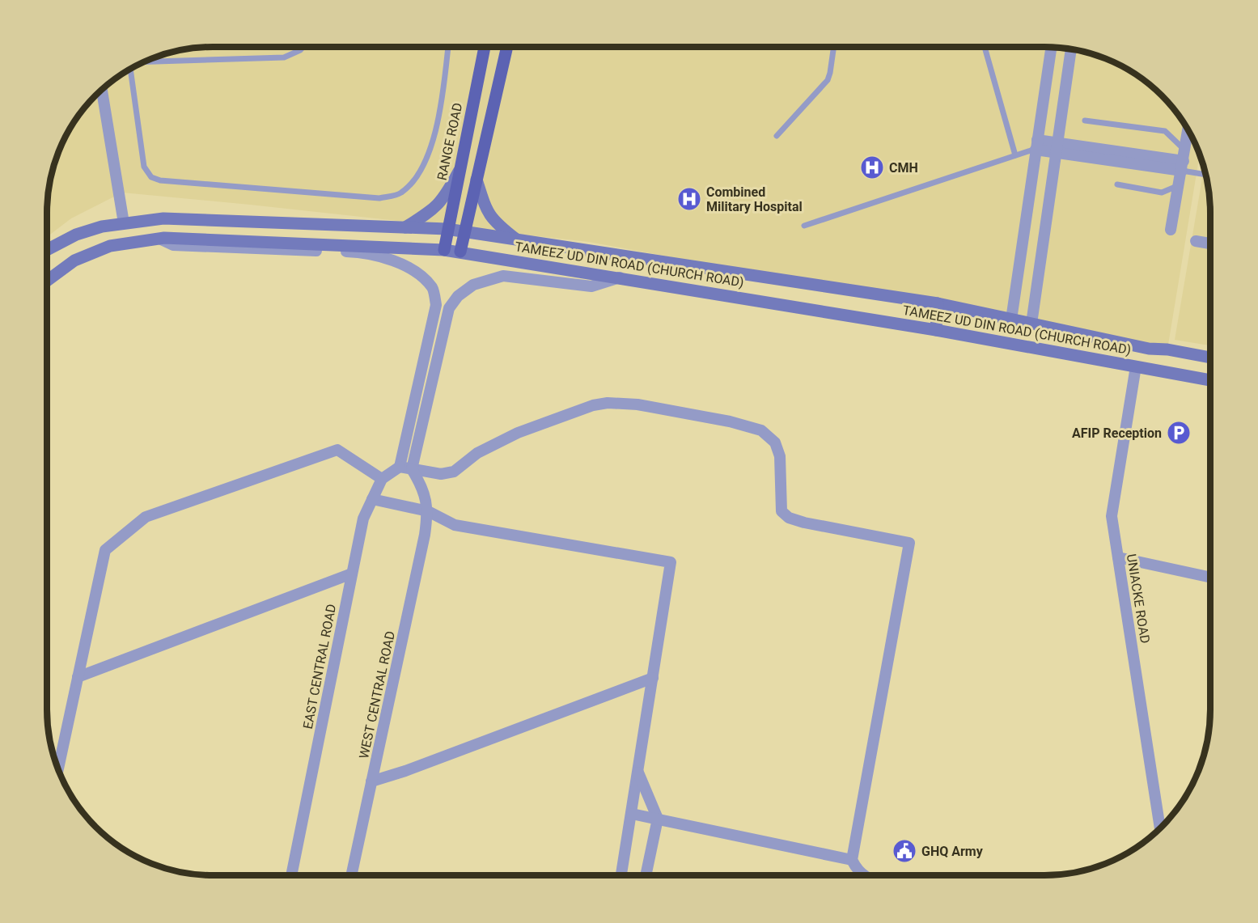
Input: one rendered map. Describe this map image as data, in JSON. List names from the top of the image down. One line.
{"streets":{"main road":["RANGE ROAD","TAMEEZ UD DIN ROAD (CHURCH ROAD)"],"street":["UNIACKE ROAD","EAST CENTRAL ROAD","WEST CENTRAL ROAD"]},"crossings":[["RANGE ROAD","TAMEEZ UD DIN ROAD (CHURCH ROAD)"],["TAMEEZ UD DIN ROAD (CHURCH ROAD)","UNIACKE ROAD"]],"places":{"hospital":["CMH","Combined Military Hospital"],"parking":["AFIP Reception"],"public building":["GHQ Army"]}}
